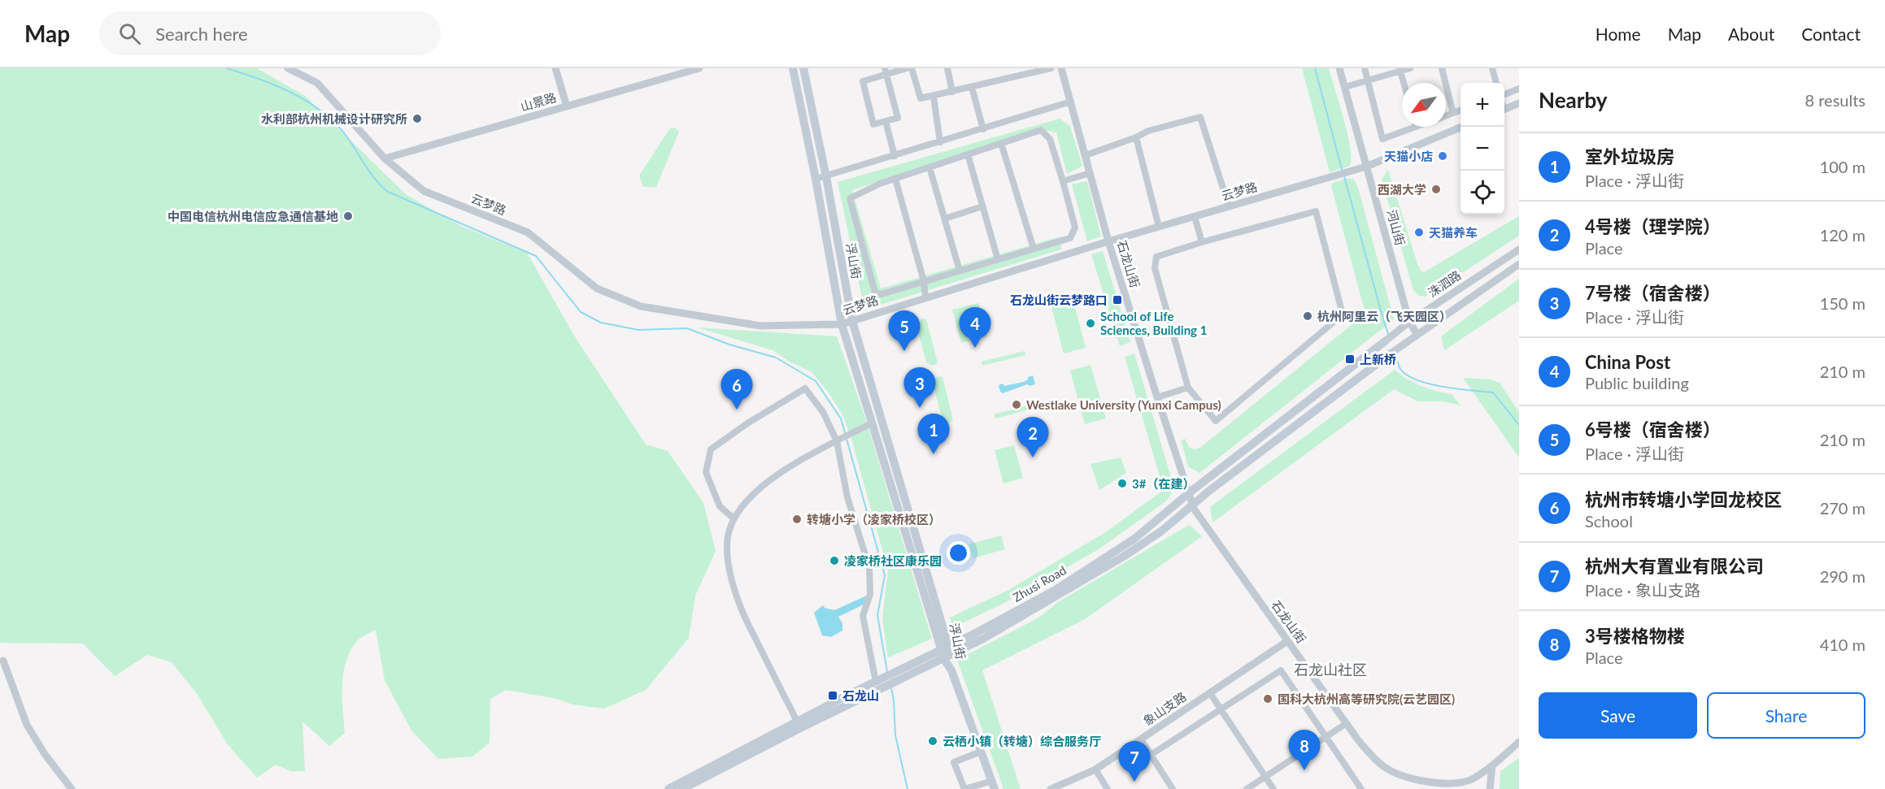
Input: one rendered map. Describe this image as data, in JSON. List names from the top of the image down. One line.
{"streets":{"main road":["浮山街","Zhusi Road"],"street":["山景路","云梦路","河山街","石龙山街","洙泗路","象山支路"]},"crossings":[["山景路","云梦路"],["云梦路","河山街"],["云梦路","浮山街"],["云梦路","石龙山街"],["河山街","洙泗路"],["浮山街","Zhusi Road"],["石龙山街","Zhusi Road"],["石龙山街","象山支路"],["洙泗路","Zhusi Road"]],"districts":["石龙山社区"],"places":{"other":["水利部杭州机械设计研究所","天猫小店","西湖大学","中国电信杭州电信应急通信基地","天猫养车","杭州阿里云（飞天园区）","School of Life Sciences, Building 1","Westlake University (Yunxi Campus)","3#（在建）","转塘小学（凌家桥校区）","凌家桥社区康乐园","国科大杭州高等研究院(云艺园区)","云栖小镇（转塘）综合服务厅"],"transit":["石龙山街云梦路口","上新桥","石龙山"]},"north":"bottom left","page":{"header":"Map","search":"Search here","nav":["Home","Map","About","Contact"],"heading":["Nearby","8 results"],"map_buttons":["+","−"],"list":[{"mark":"1","name":"室外垃圾房","note":"Place · 浮山街","value":"100 m"},{"mark":"2","name":"4号楼（理学院）","note":"Place","value":"120 m"},{"mark":"3","name":"7号楼（宿舍楼）","note":"Place · 浮山街","value":"150 m"},{"mark":"4","name":"China Post","note":"Public building","value":"210 m"},{"mark":"5","name":"6号楼（宿舍楼）","note":"Place · 浮山街","value":"210 m"},{"mark":"6","name":"杭州市转塘小学回龙校区","note":"School","value":"270 m"},{"mark":"7","name":"杭州大有置业有限公司","note":"Place · 象山支路","value":"290 m"},{"mark":"8","name":"3号楼格物楼","note":"Place","value":"410 m"}],"pins":["4","5","3","6","1","2","8","7"],"buttons":["Save","Share"]}}
